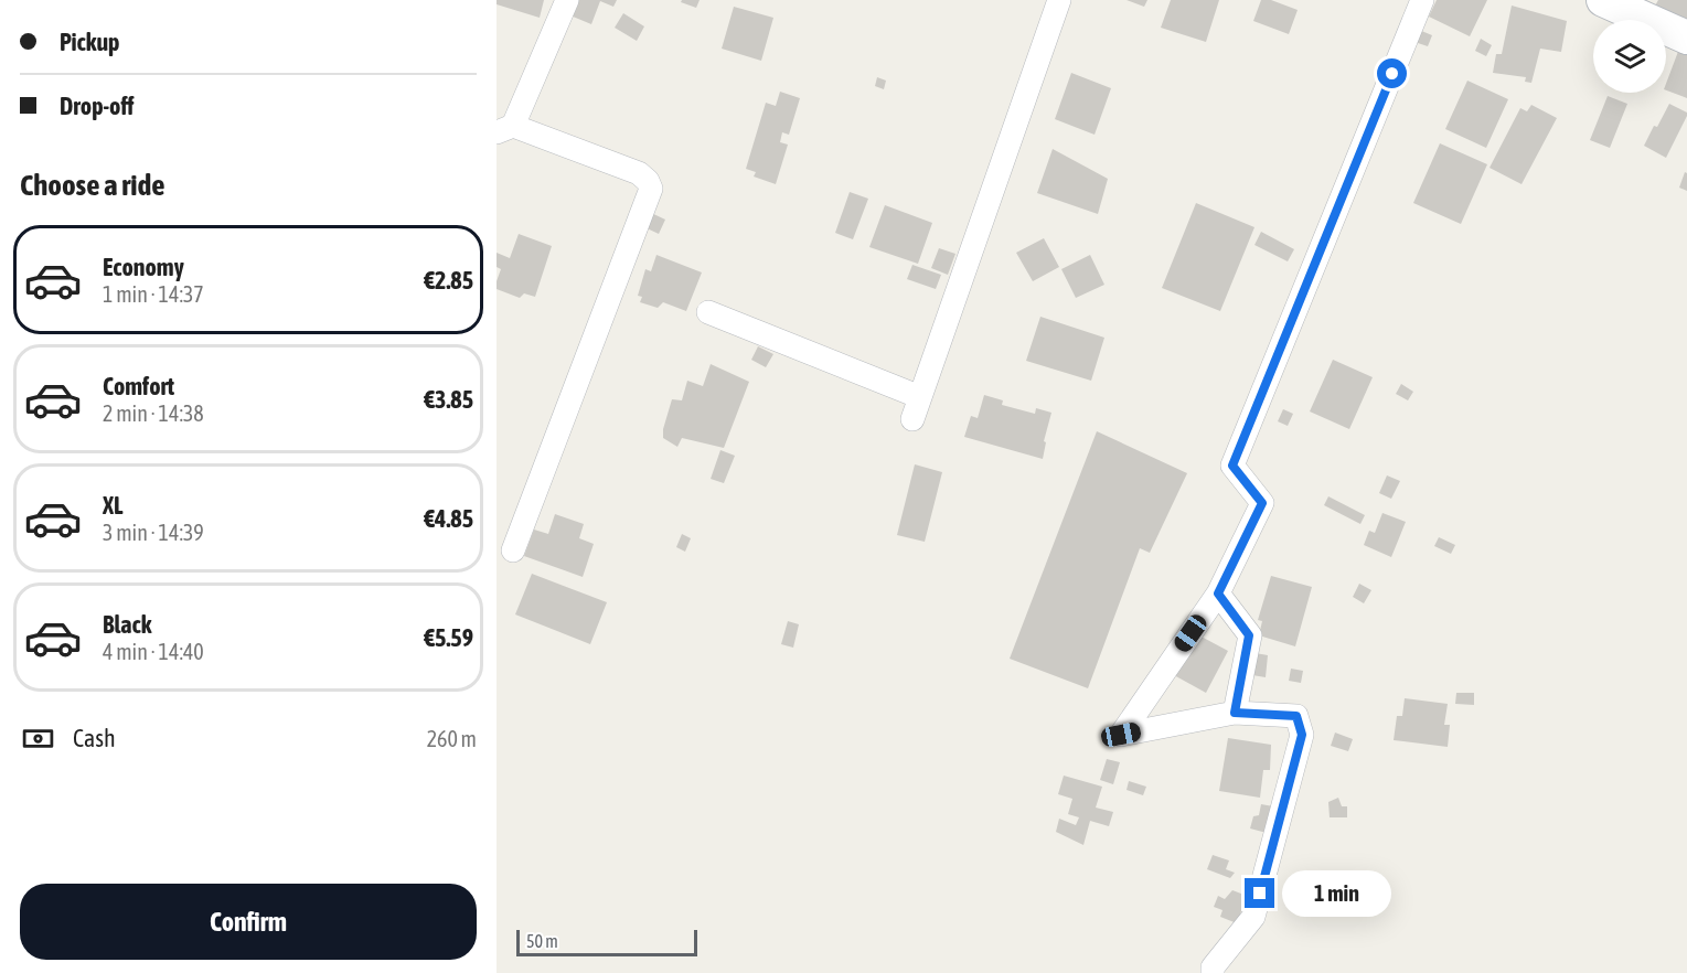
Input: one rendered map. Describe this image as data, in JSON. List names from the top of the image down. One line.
{"scale_bar":"50 m","page":{"banner":["Pickup","Drop-off"],"heading":"Choose a ride","list":[{"name":"Economy","note":"1 min · 14:37","value":"€2.85"},{"name":"Comfort","note":"2 min · 14:38","value":"€3.85"},{"name":"XL","note":"3 min · 14:39","value":"€4.85"},{"name":"Black","note":"4 min · 14:40","value":"€5.59"}],"pay":["Cash","260 m"],"buttons":"Confirm","bubble":"1 min","scale":"50 m"}}
